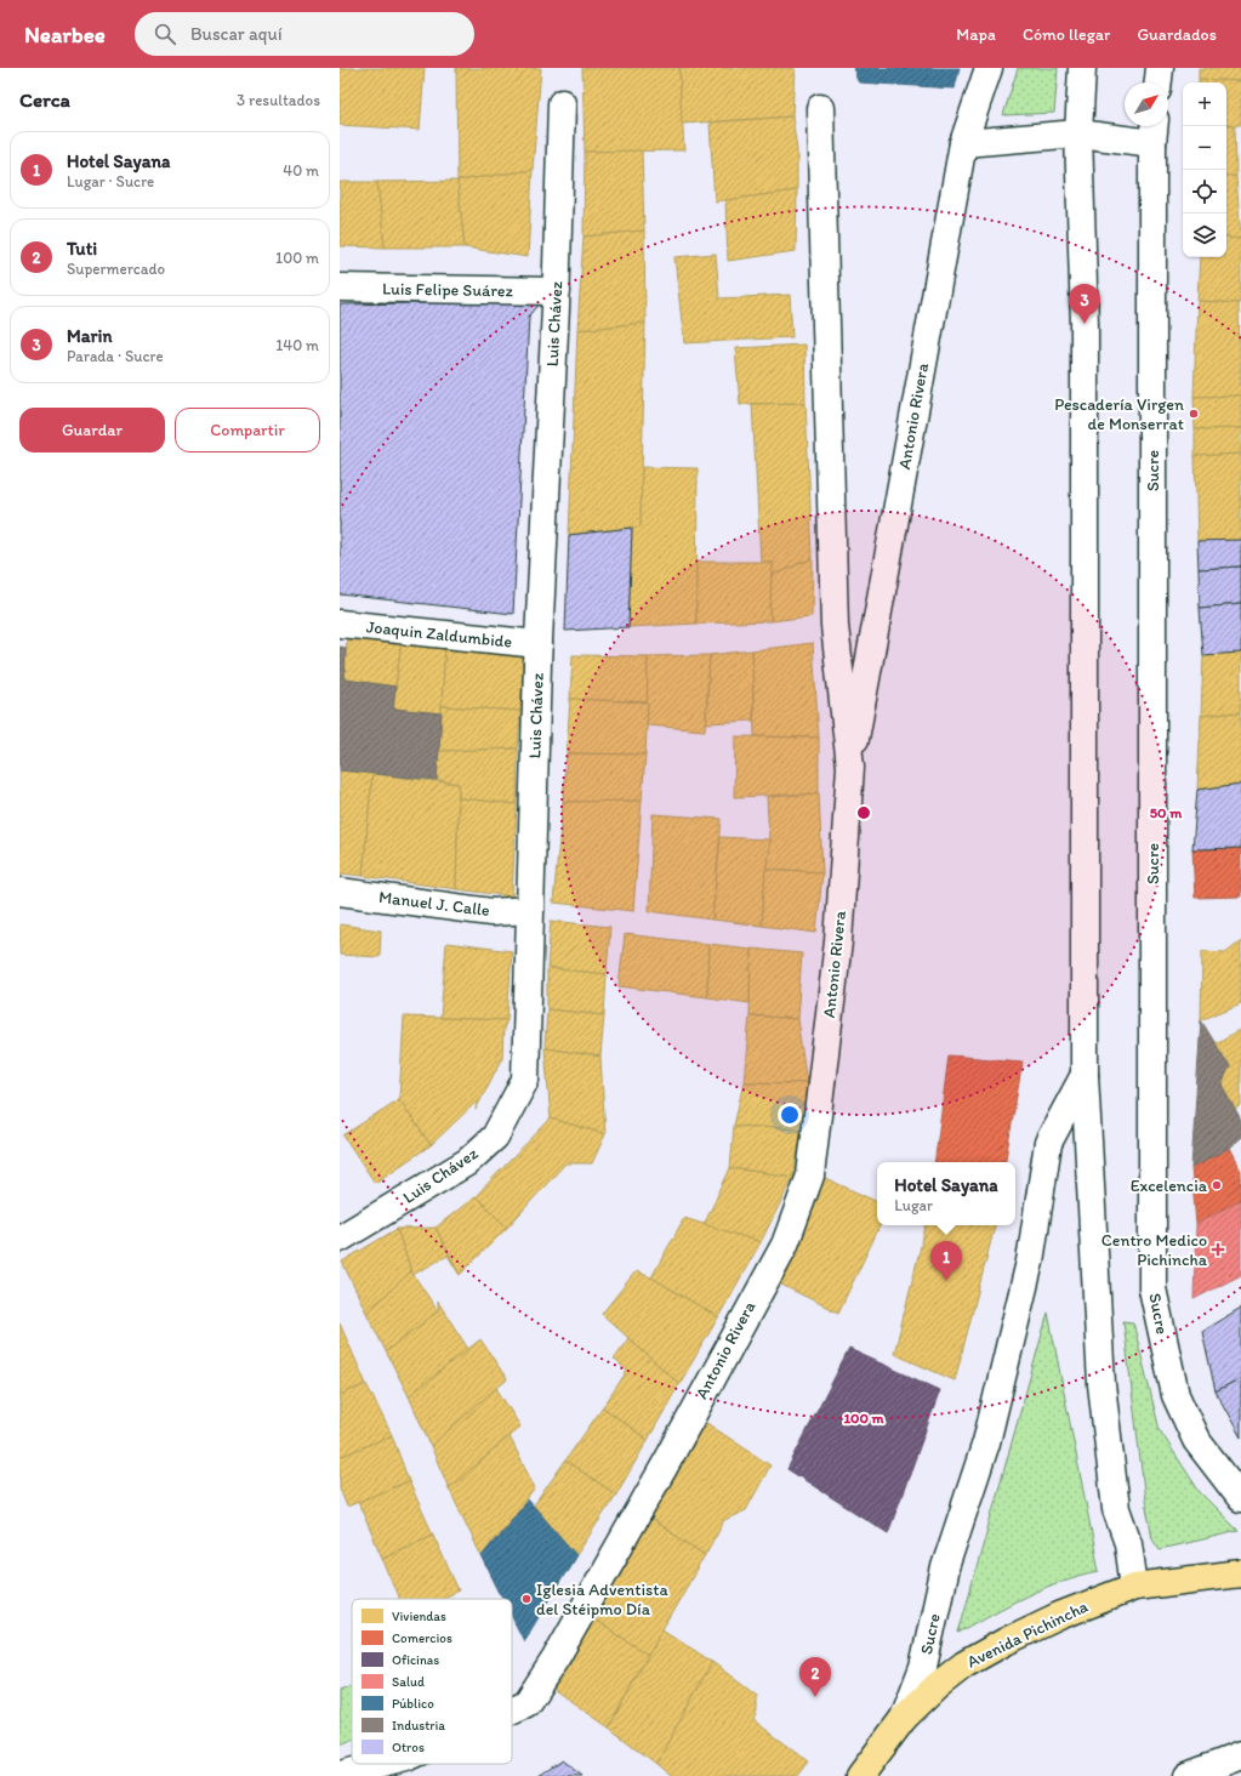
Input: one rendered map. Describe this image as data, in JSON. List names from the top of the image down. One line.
{"streets":{"main road":["Avenida Pichincha"],"street":["Luis Felipe Suárez","Luis Chávez","Antonio Rivera","Sucre","Joaquin Zaldumbide","Manuel J. Calle"]},"crossings":[["Luis Felipe Suárez","Luis Chávez"],["Luis Chávez","Joaquin Zaldumbide"],["Luis Chávez","Manuel J. Calle"],["Sucre","Avenida Pichincha"]],"places":{"other":["Pescadería Virgen de Monserrat","Excelencia","Iglesia Adventista del Stéipmo Día"],"health":["Centro Medico Pichincha"]},"legend":["Viviendas","Comercios","Oficinas","Salud","Público","Industria","Otros"],"north":"top right","page":{"header":"Nearbee","search":"Buscar aquí","nav":["Mapa","Cómo llegar","Guardados"],"heading":["Cerca","3 resultados"],"map_buttons":["+","−"],"list":[{"mark":"1","name":"Hotel Sayana","note":"Lugar · Sucre","value":"40 m"},{"mark":"2","name":"Tuti","note":"Supermercado","value":"100 m"},{"mark":"3","name":"Marin","note":"Parada · Sucre","value":"140 m"}],"pins":["3","1","2"],"buttons":["Guardar","Compartir"],"popup":["Hotel Sayana","Lugar"]},"rings":["50 m","100 m"]}
